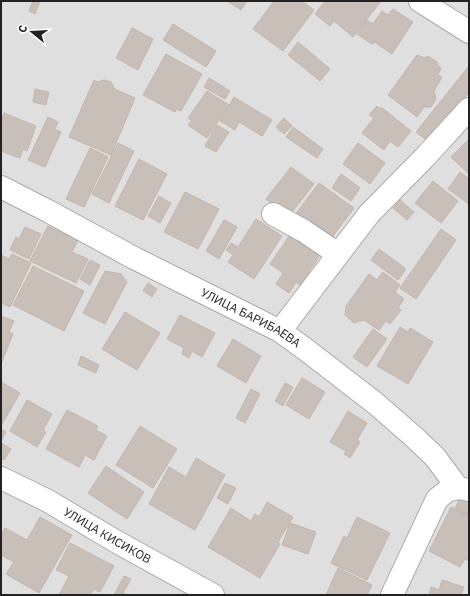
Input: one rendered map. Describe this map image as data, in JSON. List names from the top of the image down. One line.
{"streets":{"street":["УЛИЦА БАРИБАЕВА","УЛИЦА КИСИКОВ"]},"north":"left"}
